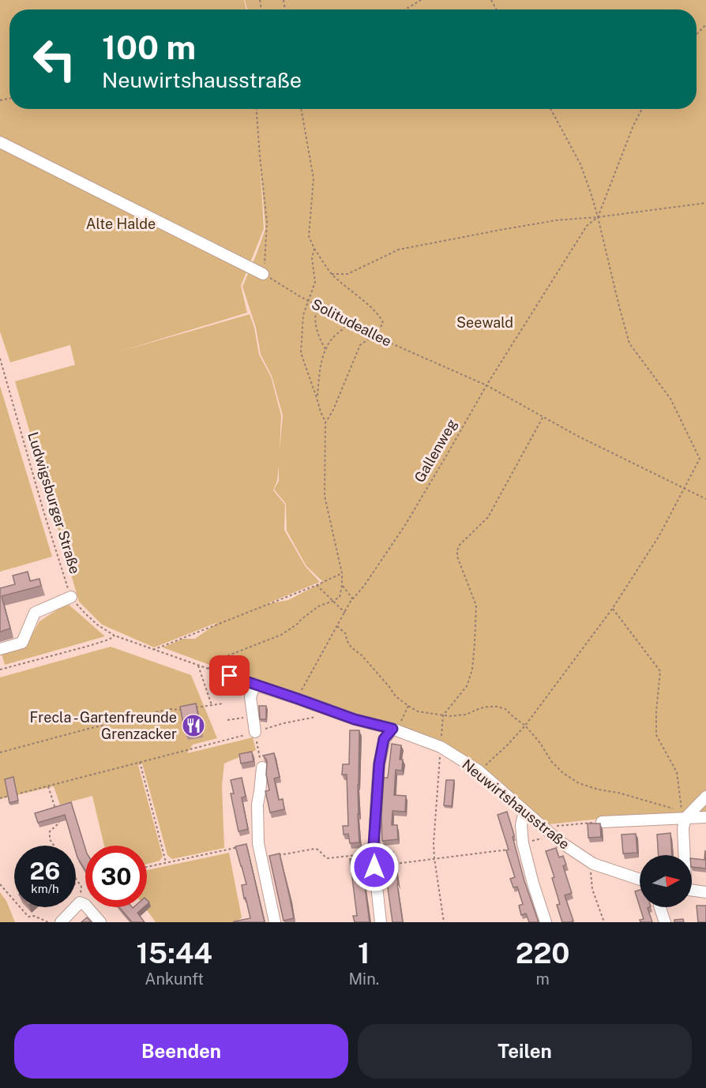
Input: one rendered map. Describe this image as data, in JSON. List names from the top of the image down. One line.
{"streets":{"street":["Neuwirtshausstraße"],"path":["Solitudeallee","Gallenweg","Ludwigsburger Straße"]},"crossings":[["Solitudeallee","Gallenweg"],["Gallenweg","Neuwirtshausstraße"]],"parks":["Alte Halde","Seewald"],"places":{"restaurant":["Frecla - Gartenfreunde Grenzacker"]},"north":"right","page":{"turn":["100 m","Neuwirtshausstraße"],"speed":"26 km/h","limit":"30","eta":["15:44","Ankunft","1","Min.","220","m"],"buttons":["Beenden","Teilen"]}}
